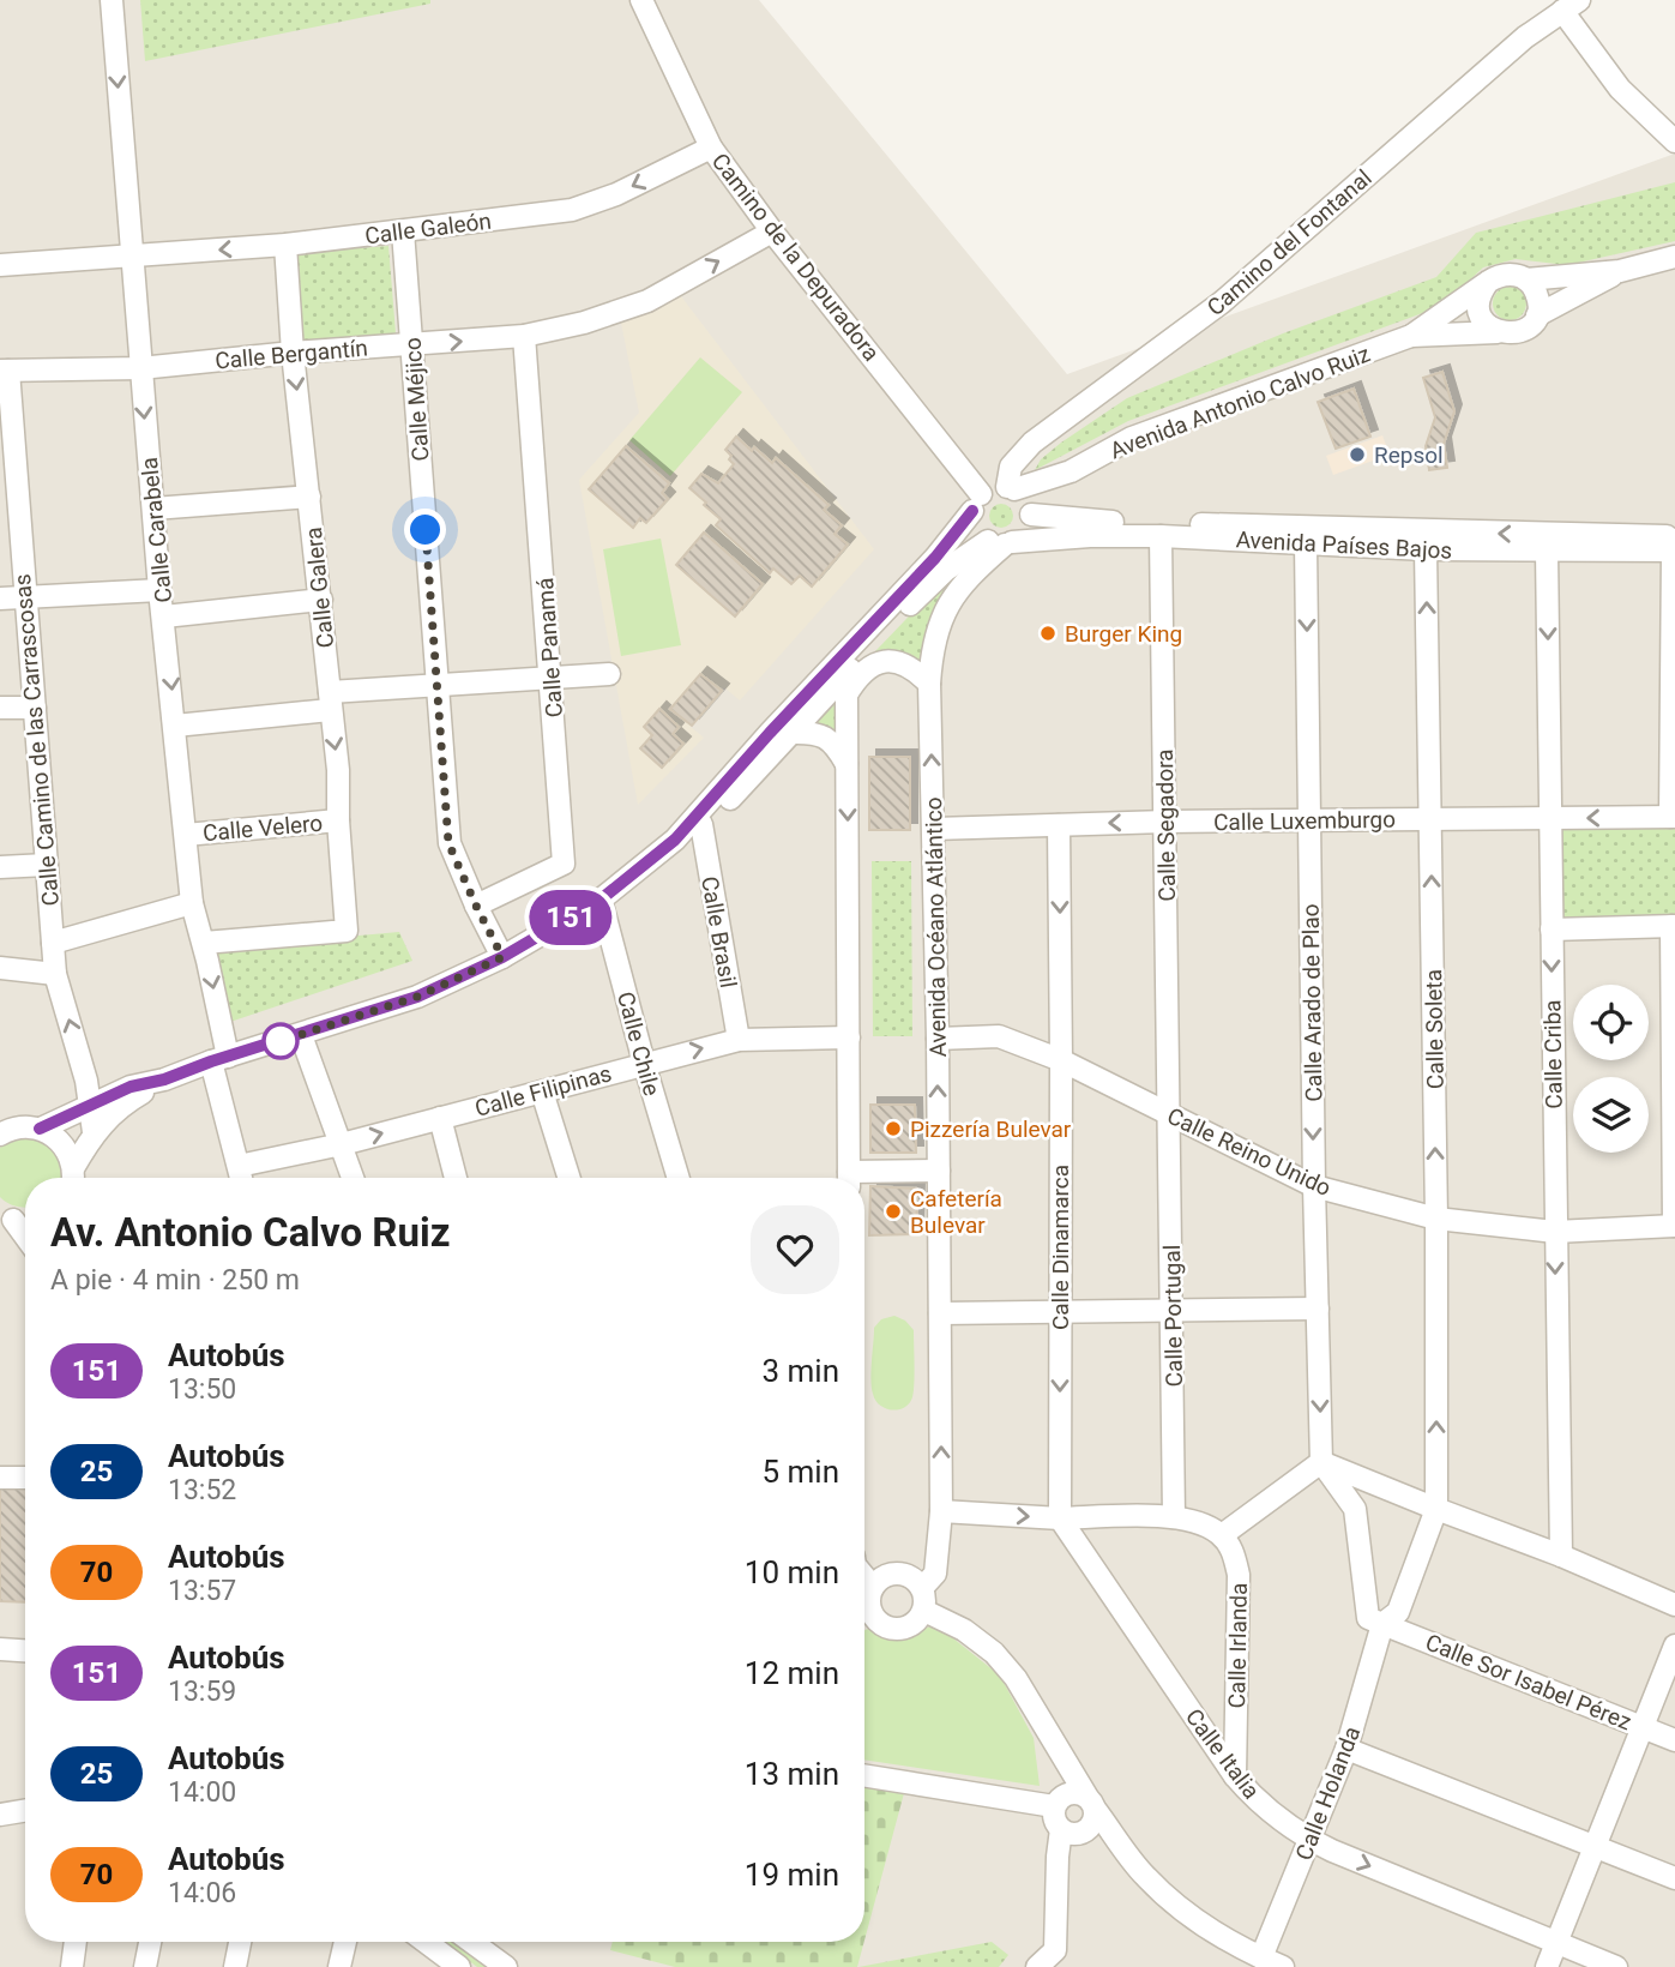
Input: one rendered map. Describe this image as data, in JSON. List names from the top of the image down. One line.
{"streets":{"street":["Calle Galeón","Camino del Fontanal","Camino de la Depuradora","Calle Bergantín","Calle Méjico","Avenida Antonio Calvo Ruiz","Calle Carabela","Avenida Países Bajos","Calle Galera","Calle Panamá","Calle Camino de las Carrascosas","Calle Luxemburgo","Calle Segadora","Calle Velero","Avenida Océano Atlántico","Calle Brasil","Calle Arado de Plao","Calle Soleta","Calle Chile","Calle Criba","Calle Filipinas","Calle Reino Unido","Calle Dinamarca","Calle Portugal","Calle Irlanda","Calle Sor Isabel Pérez","Calle Italia","Calle Holanda"]},"crossings":[["Calle Galeón","Camino de la Depuradora"],["Calle Galeón","Calle Méjico"],["Calle Galeón","Calle Carabela"],["Calle Galeón","Calle Galera"],["Camino del Fontanal","Camino de la Depuradora"],["Camino del Fontanal","Avenida Antonio Calvo Ruiz"],["Camino del Fontanal","Avenida Países Bajos"],["Camino del Fontanal","Avenida Océano Atlántico"],["Camino de la Depuradora","Calle Bergantín"],["Camino de la Depuradora","Avenida Antonio Calvo Ruiz"],["Camino de la Depuradora","Avenida Países Bajos"],["Camino de la Depuradora","Avenida Océano Atlántico"],["Calle Bergantín","Calle Méjico"],["Calle Bergantín","Calle Carabela"],["Calle Bergantín","Calle Galera"],["Calle Bergantín","Calle Panamá"],["Calle Bergantín","Calle Camino de las Carrascosas"],["Calle Méjico","Calle Panamá"],["Avenida Antonio Calvo Ruiz","Avenida Países Bajos"],["Avenida Antonio Calvo Ruiz","Avenida Océano Atlántico"],["Calle Carabela","Calle Galera"],["Calle Carabela","Calle Velero"],["Calle Carabela","Calle Filipinas"],["Avenida Países Bajos","Calle Segadora"],["Avenida Países Bajos","Avenida Océano Atlántico"],["Avenida Países Bajos","Calle Arado de Plao"],["Avenida Países Bajos","Calle Soleta"],["Avenida Países Bajos","Calle Criba"],["Calle Galera","Calle Velero"],["Calle Luxemburgo","Calle Segadora"],["Calle Luxemburgo","Avenida Océano Atlántico"],["Calle Luxemburgo","Calle Arado de Plao"],["Calle Luxemburgo","Calle Soleta"],["Calle Luxemburgo","Calle Criba"],["Calle Luxemburgo","Calle Dinamarca"],["Calle Segadora","Calle Reino Unido"],["Calle Segadora","Calle Portugal"],["Avenida Océano Atlántico","Calle Reino Unido"],["Calle Brasil","Calle Filipinas"],["Calle Arado de Plao","Calle Reino Unido"],["Calle Soleta","Calle Reino Unido"],["Calle Soleta","Calle Holanda"],["Calle Chile","Calle Filipinas"],["Calle Criba","Calle Reino Unido"],["Calle Reino Unido","Calle Dinamarca"],["Calle Reino Unido","Calle Portugal"],["Calle Dinamarca","Calle Italia"],["Calle Irlanda","Calle Italia"],["Calle Sor Isabel Pérez","Calle Holanda"],["Calle Italia","Calle Holanda"]],"one_way":["Calle Galeón","Calle Bergantín","Calle Carabela","Calle Arado de Plao","Calle Soleta","Calle Dinamarca"],"places":["Repsol","Burger King","Pizzería Bulevar","Cafetería Bulevar"],"lines":["bus line 151"],"page":{"on_map":"151","heading":["Av. Antonio Calvo Ruiz","A pie · 4 min · 250 m"],"list":[{"mark":"151","name":"Autobús","note":"13:50","value":"3 min"},{"mark":"25","name":"Autobús","note":"13:52","value":"5 min"},{"mark":"70","name":"Autobús","note":"13:57","value":"10 min"},{"mark":"151","name":"Autobús","note":"13:59","value":"12 min"},{"mark":"25","name":"Autobús","note":"14:00","value":"13 min"},{"mark":"70","name":"Autobús","note":"14:06","value":"19 min"}]}}
